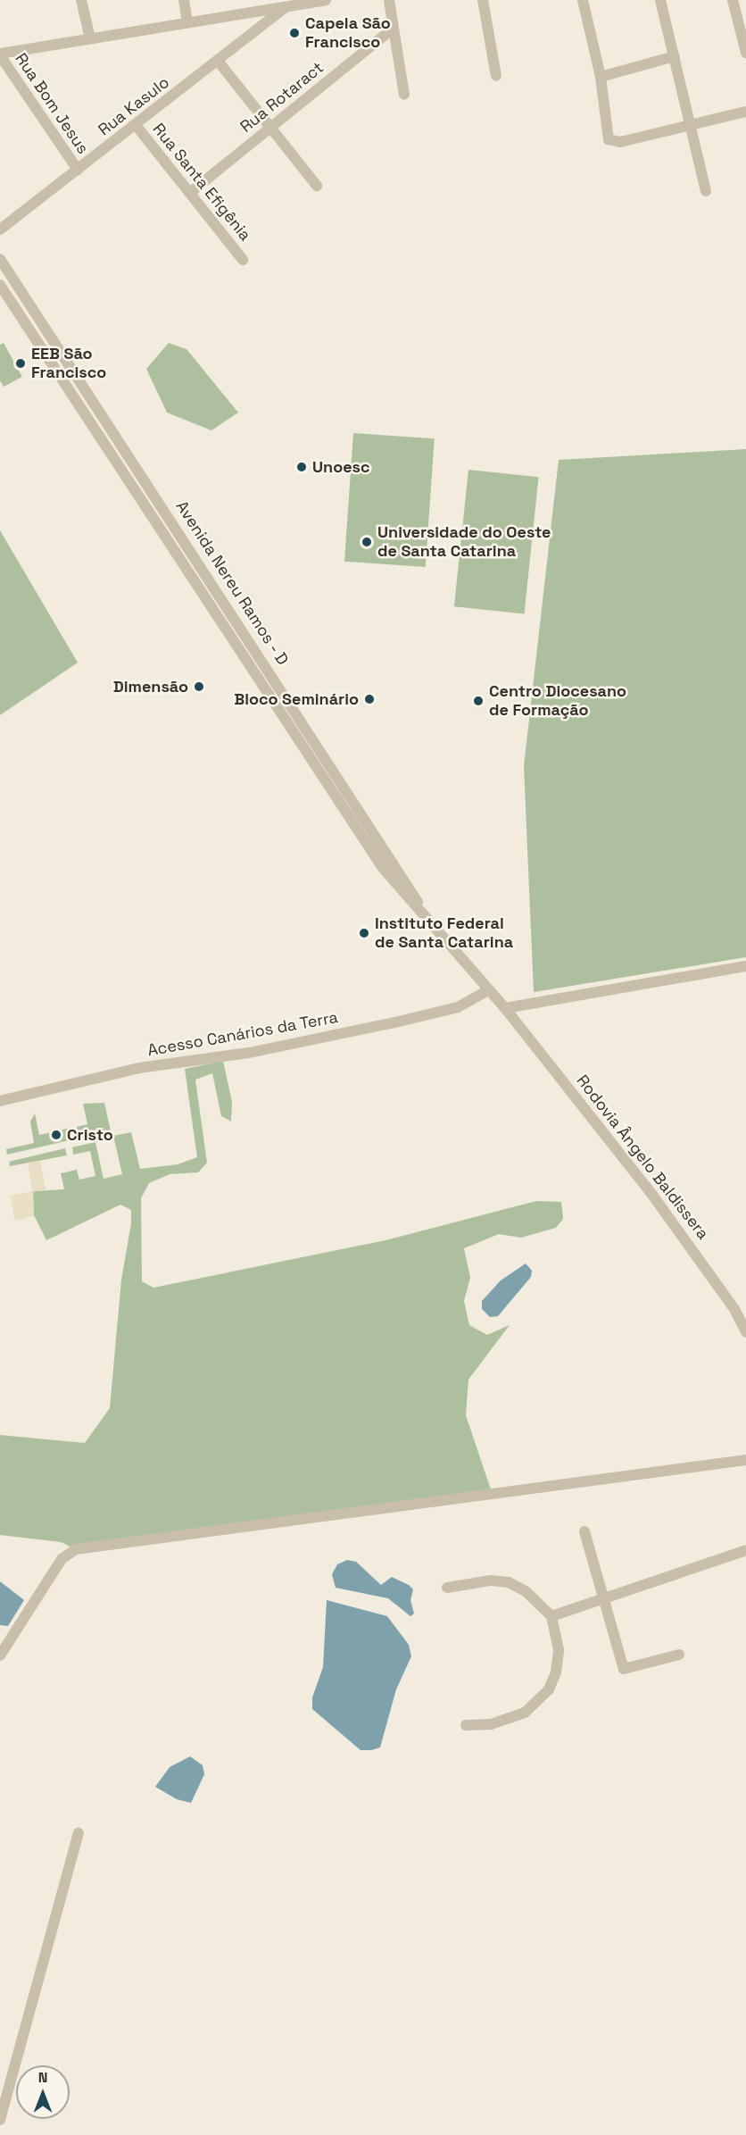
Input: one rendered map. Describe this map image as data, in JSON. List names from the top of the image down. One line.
{"streets":{"street":["Rua Rotaract","Rua Bom Jesus","Rua Kasulo","Rua Santa Efigênia","Avenida Nereu Ramos - D","Acesso Canários da Terra","Rodovia Ângelo Baldissera"]},"crossings":[["Rua Rotaract","Rua Santa Efigênia"],["Rua Bom Jesus","Rua Kasulo"],["Rua Kasulo","Rua Santa Efigênia"],["Avenida Nereu Ramos - D","Acesso Canários da Terra"],["Avenida Nereu Ramos - D","Rodovia Ângelo Baldissera"]],"places":["Capela São Francisco","EEB São Francisco","Unoesc","Universidade do Oeste de Santa Catarina","Dimensão","Bloco Seminário","Centro Diocesano de Formação","Instituto Federal de Santa Catarina","Cristo"],"north":"top"}
